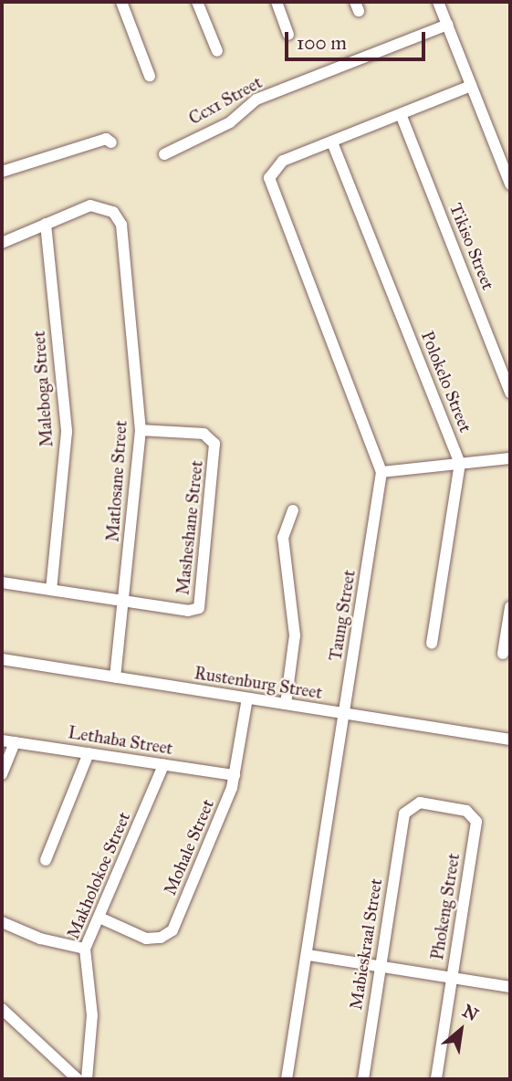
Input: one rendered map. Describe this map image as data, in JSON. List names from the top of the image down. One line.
{"streets":{"street":["Ccx1 Street","Tikiso Street","Polokelo Street","Maleboga Street","Matlosane Street","Masheshane Street","Taung Street","Rustenburg Street","Lethaba Street","Mohale Street","Makholokoe Street","Phokeng Street","Mabieskraal Street"]},"crossings":[["Maleboga Street","Matlosane Street"],["Maleboga Street","Masheshane Street"],["Matlosane Street","Masheshane Street"],["Matlosane Street","Rustenburg Street"],["Taung Street","Rustenburg Street"],["Rustenburg Street","Mohale Street"],["Lethaba Street","Mohale Street"],["Lethaba Street","Makholokoe Street"],["Mohale Street","Makholokoe Street"],["Phokeng Street","Mabieskraal Street"]],"scale_bar":"100 m","north":"top right"}
